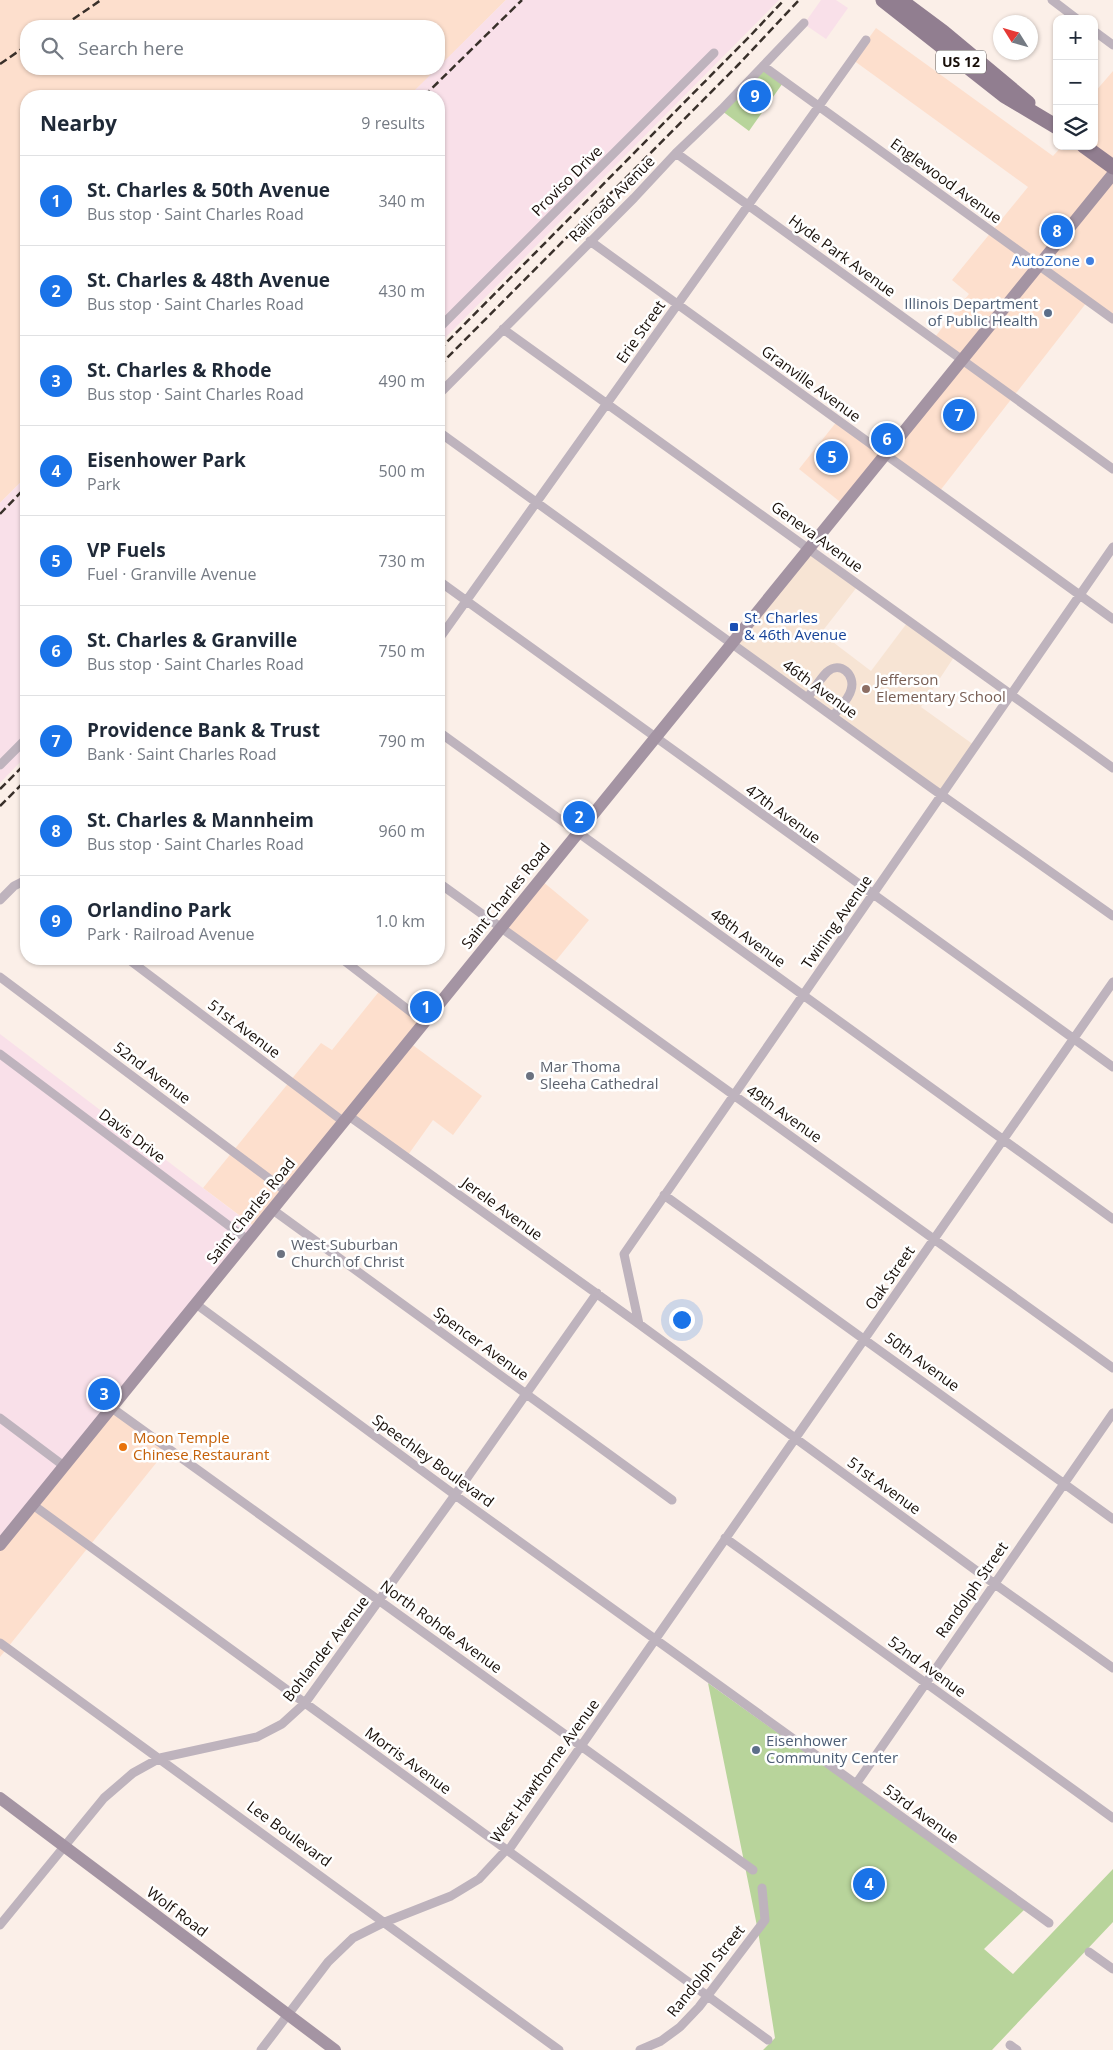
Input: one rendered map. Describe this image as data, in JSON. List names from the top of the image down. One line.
{"streets":{"main road":["US 12","Saint Charles Road","Wolf Road"],"street":["Proviso Drive","Englewood Avenue","Railroad Avenue","Hyde Park Avenue","Erie Street","Granville Avenue","Geneva Avenue","46th Avenue","47th Avenue","Twining Avenue","48th Avenue","51st Avenue","52nd Avenue","49th Avenue","Davis Drive","Jerele Avenue","Oak Street","Spencer Avenue","50th Avenue","Speechley Boulevard","Randolph Street","North Rohde Avenue","Bohlander Avenue","Morris Avenue","West Hawthorne Avenue","53rd Avenue","Lee Boulevard"]},"crossings":[["Englewood Avenue","Railroad Avenue"],["Englewood Avenue","Erie Street"],["Englewood Avenue","Saint Charles Road"],["Railroad Avenue","Hyde Park Avenue"],["Railroad Avenue","Granville Avenue"],["Railroad Avenue","Geneva Avenue"],["Hyde Park Avenue","Erie Street"],["Hyde Park Avenue","Saint Charles Road"],["Erie Street","Granville Avenue"],["Erie Street","Geneva Avenue"],["Erie Street","46th Avenue"],["Erie Street","47th Avenue"],["Granville Avenue","Saint Charles Road"],["Granville Avenue","Twining Avenue"],["Geneva Avenue","Saint Charles Road"],["Geneva Avenue","Twining Avenue"],["46th Avenue","Saint Charles Road"],["46th Avenue","Twining Avenue"],["47th Avenue","Saint Charles Road"],["47th Avenue","Twining Avenue"],["47th Avenue","Oak Street"],["Saint Charles Road","48th Avenue"],["Saint Charles Road","51st Avenue"],["Saint Charles Road","52nd Avenue"],["Saint Charles Road","49th Avenue"],["Saint Charles Road","Davis Drive"],["Saint Charles Road","Jerele Avenue"],["Saint Charles Road","Spencer Avenue"],["Saint Charles Road","Speechley Boulevard"],["Saint Charles Road","North Rohde Avenue"],["Saint Charles Road","Morris Avenue"],["Twining Avenue","48th Avenue"],["Twining Avenue","51st Avenue"],["Twining Avenue","49th Avenue"],["Twining Avenue","Jerele Avenue"],["Twining Avenue","50th Avenue"],["48th Avenue","Oak Street"],["51st Avenue","Jerele Avenue"],["51st Avenue","Oak Street"],["51st Avenue","Randolph Street"],["52nd Avenue","Oak Street"],["52nd Avenue","Randolph Street"],["49th Avenue","Oak Street"],["Jerele Avenue","Bohlander Avenue"],["Oak Street","50th Avenue"],["Oak Street","West Hawthorne Avenue"],["Spencer Avenue","Bohlander Avenue"],["50th Avenue","Randolph Street"],["Speechley Boulevard","Bohlander Avenue"],["Speechley Boulevard","West Hawthorne Avenue"],["Speechley Boulevard","53rd Avenue"],["Randolph Street","Morris Avenue"],["Randolph Street","53rd Avenue"],["North Rohde Avenue","Bohlander Avenue"],["North Rohde Avenue","West Hawthorne Avenue"],["Bohlander Avenue","Morris Avenue"],["Bohlander Avenue","Lee Boulevard"],["Bohlander Avenue","Wolf Road"],["Morris Avenue","West Hawthorne Avenue"],["West Hawthorne Avenue","53rd Avenue"],["West Hawthorne Avenue","Lee Boulevard"],["West Hawthorne Avenue","Wolf Road"]],"places":{"other":["AutoZone","Illinois Department of Public Health","Jefferson Elementary School","Mar Thoma Sleeha Cathedral","West Suburban Church of Christ","Moon Temple Chinese Restaurant","Eisenhower Community Center"],"transit":["St. Charles & 46th Avenue"]},"north":"top left","page":{"map_buttons":["+","−"],"search":"Search here","pins":["9","8","7","6","5","2","1","3","4"],"heading":["Nearby","9 results"],"list":[{"mark":"1","name":"St. Charles & 50th Avenue","note":"Bus stop · Saint Charles Road","value":"340 m"},{"mark":"2","name":"St. Charles & 48th Avenue","note":"Bus stop · Saint Charles Road","value":"430 m"},{"mark":"3","name":"St. Charles & Rhode","note":"Bus stop · Saint Charles Road","value":"490 m"},{"mark":"4","name":"Eisenhower Park","note":"Park","value":"500 m"},{"mark":"5","name":"VP Fuels","note":"Fuel · Granville Avenue","value":"730 m"},{"mark":"6","name":"St. Charles & Granville","note":"Bus stop · Saint Charles Road","value":"750 m"},{"mark":"7","name":"Providence Bank & Trust","note":"Bank · Saint Charles Road","value":"790 m"},{"mark":"8","name":"St. Charles & Mannheim","note":"Bus stop · Saint Charles Road","value":"960 m"},{"mark":"9","name":"Orlandino Park","note":"Park · Railroad Avenue","value":"1.0 km"}]}}
